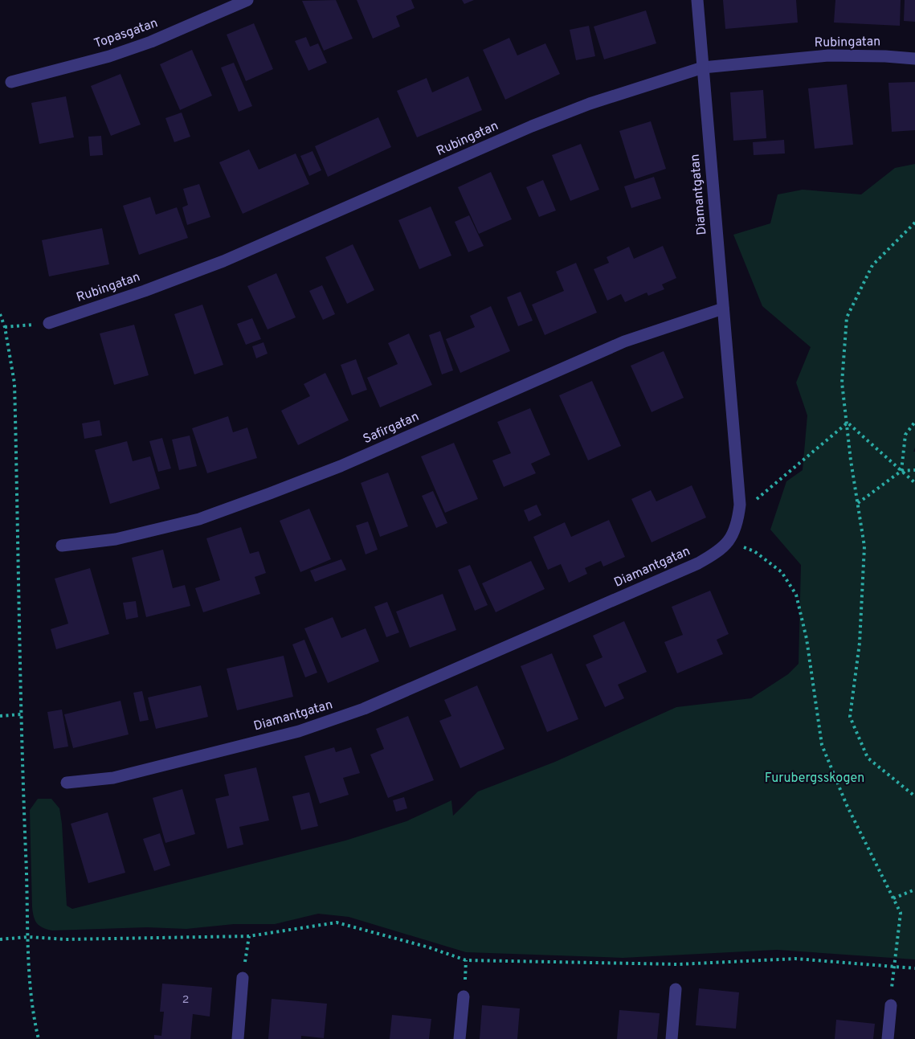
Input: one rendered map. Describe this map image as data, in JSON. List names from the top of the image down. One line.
{"streets":{"street":["Topasgatan","Rubingatan","Diamantgatan","Safirgatan"]},"crossings":[["Rubingatan","Diamantgatan"],["Diamantgatan","Safirgatan"]],"parks":["Furubergsskogen"],"house_numbers":["2"]}
